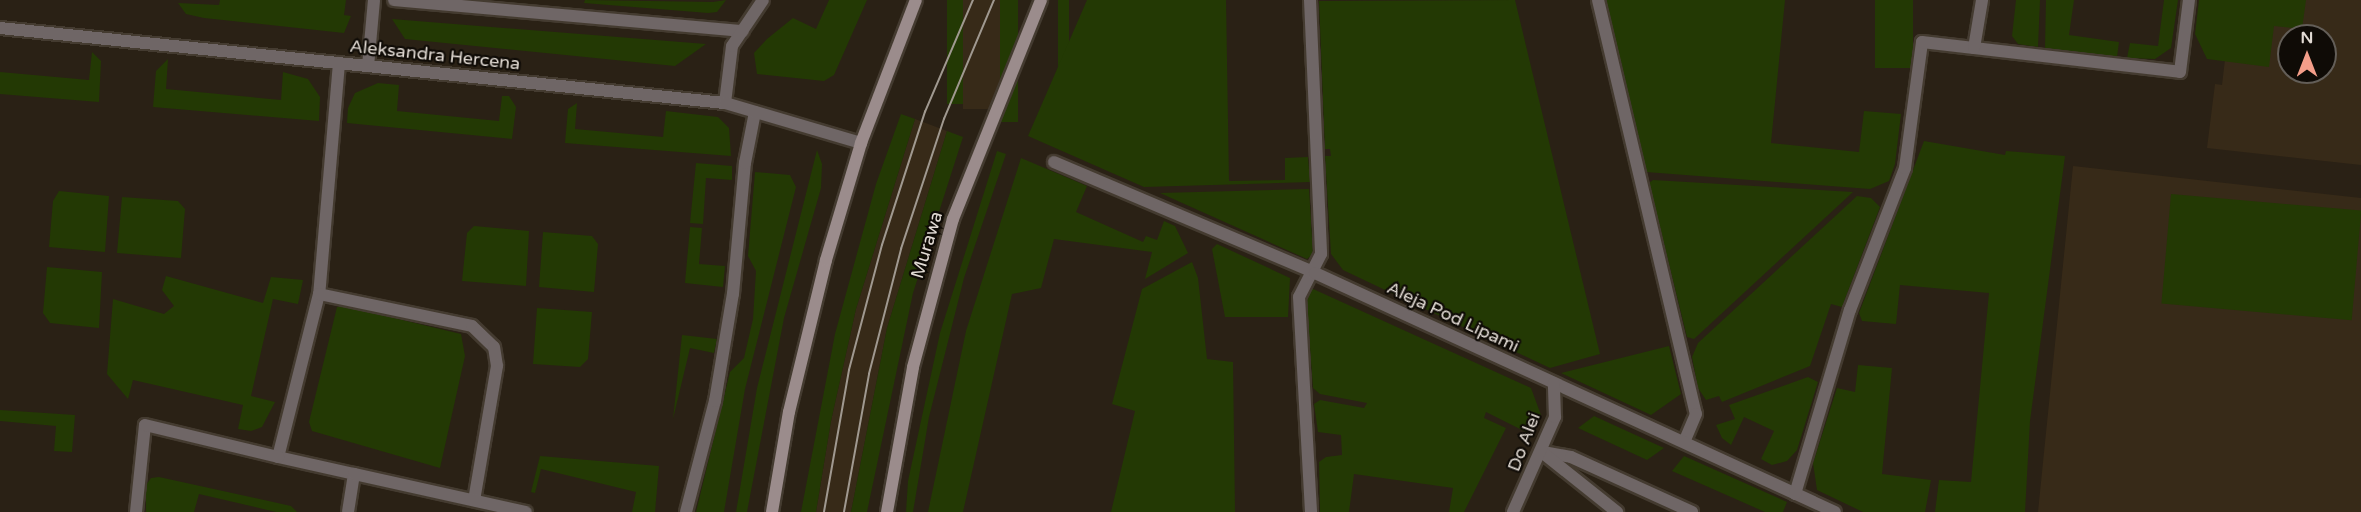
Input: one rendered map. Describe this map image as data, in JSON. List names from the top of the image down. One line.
{"streets":{"street":["Aleksandra Hercena","Murawa","Aleja Pod Lipami","Do Alei"]},"crossings":[["Aleja Pod Lipami","Do Alei"]],"north":"top"}
